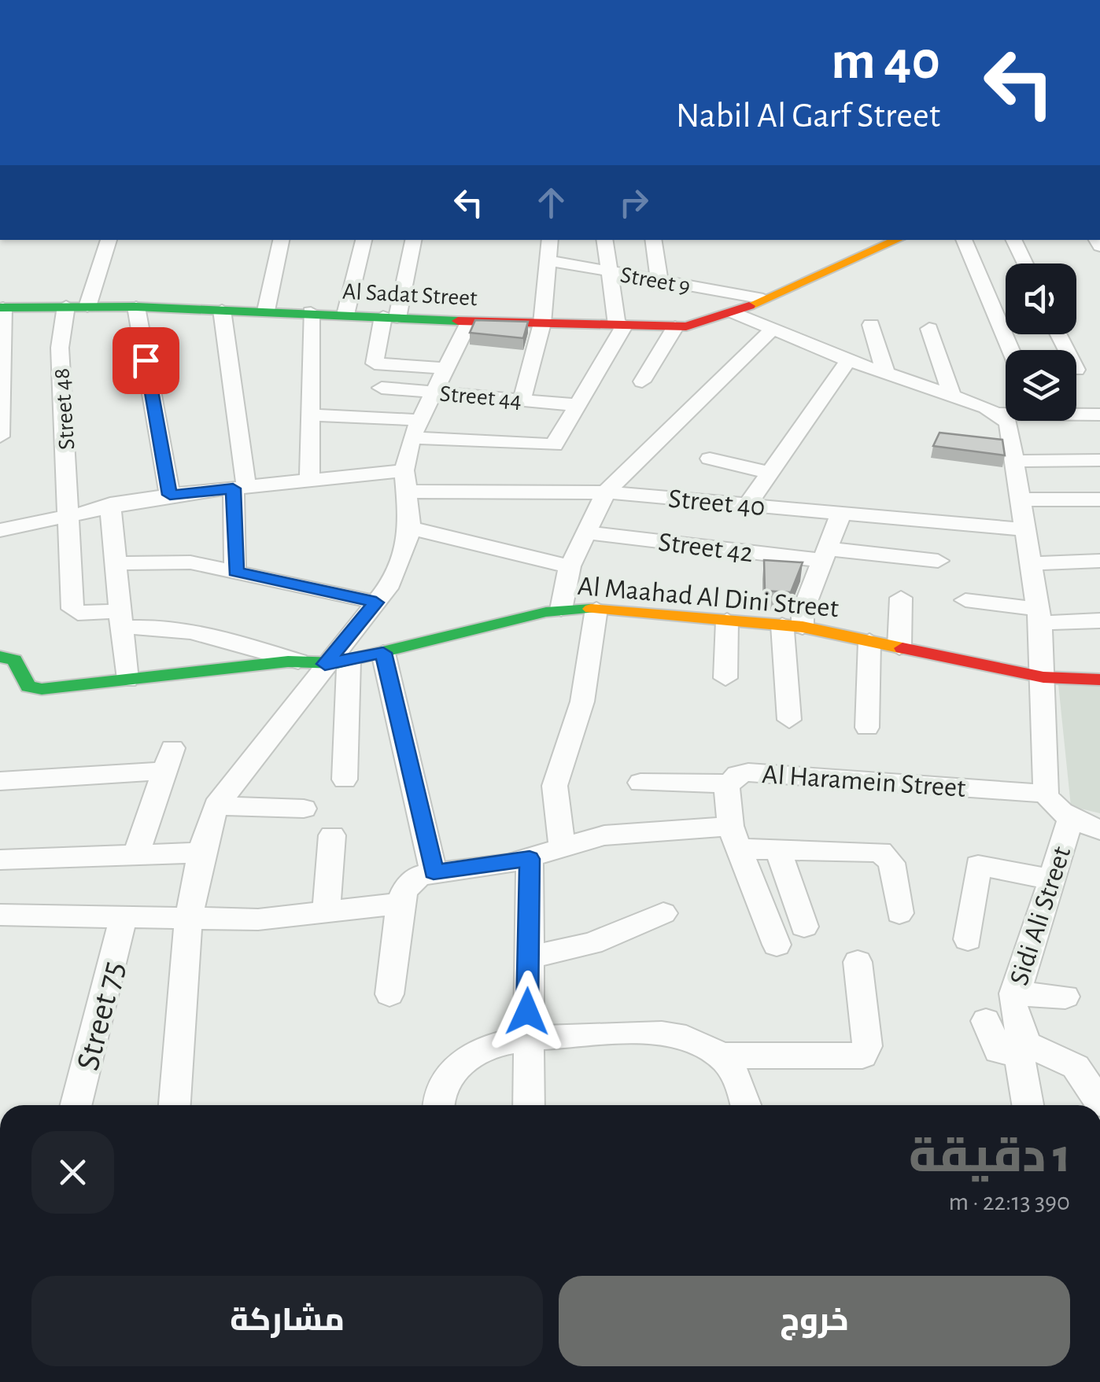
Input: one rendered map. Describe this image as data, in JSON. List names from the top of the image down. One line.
{"streets":{"street":["Street 9","Al Sadat Street","Street 44","Street 48","Street 40","Street 42","Al Maahad Al Dini Street","Al Haramein Street","Sidi Ali Street","Street 75"]},"crossings":[["Street 9","Al Sadat Street"],["Al Sadat Street","Street 48"]],"page":{"turn":["40 m","Nabil Al Garf Street"],"heading":["1 دقيقة","390 m · 22:13"],"buttons":["خروج","مشاركة"]}}
